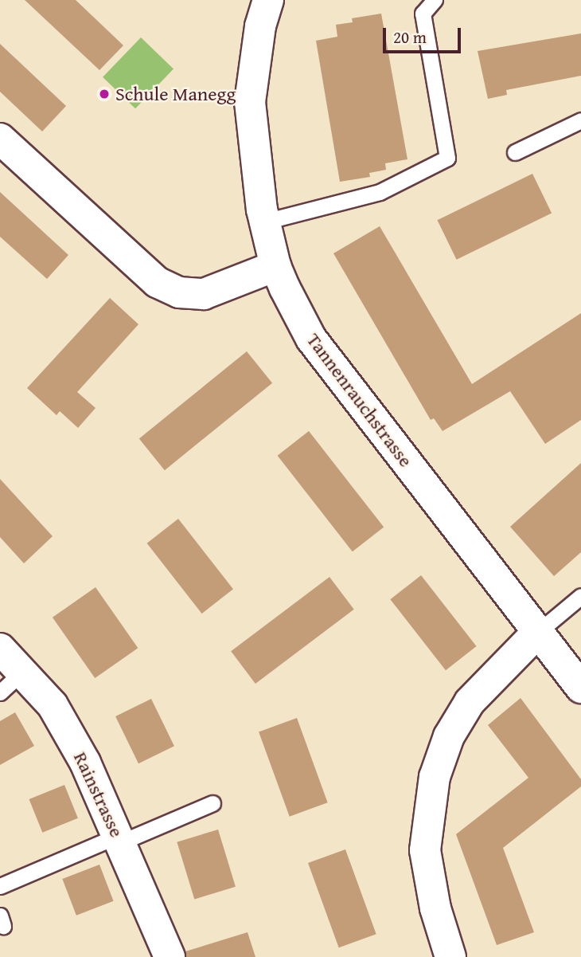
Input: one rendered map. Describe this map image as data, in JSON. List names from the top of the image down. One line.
{"streets":{"street":["Tannenrauchstrasse","Rainstrasse"]},"places":["Schule Manegg"],"scale_bar":"20 m"}
